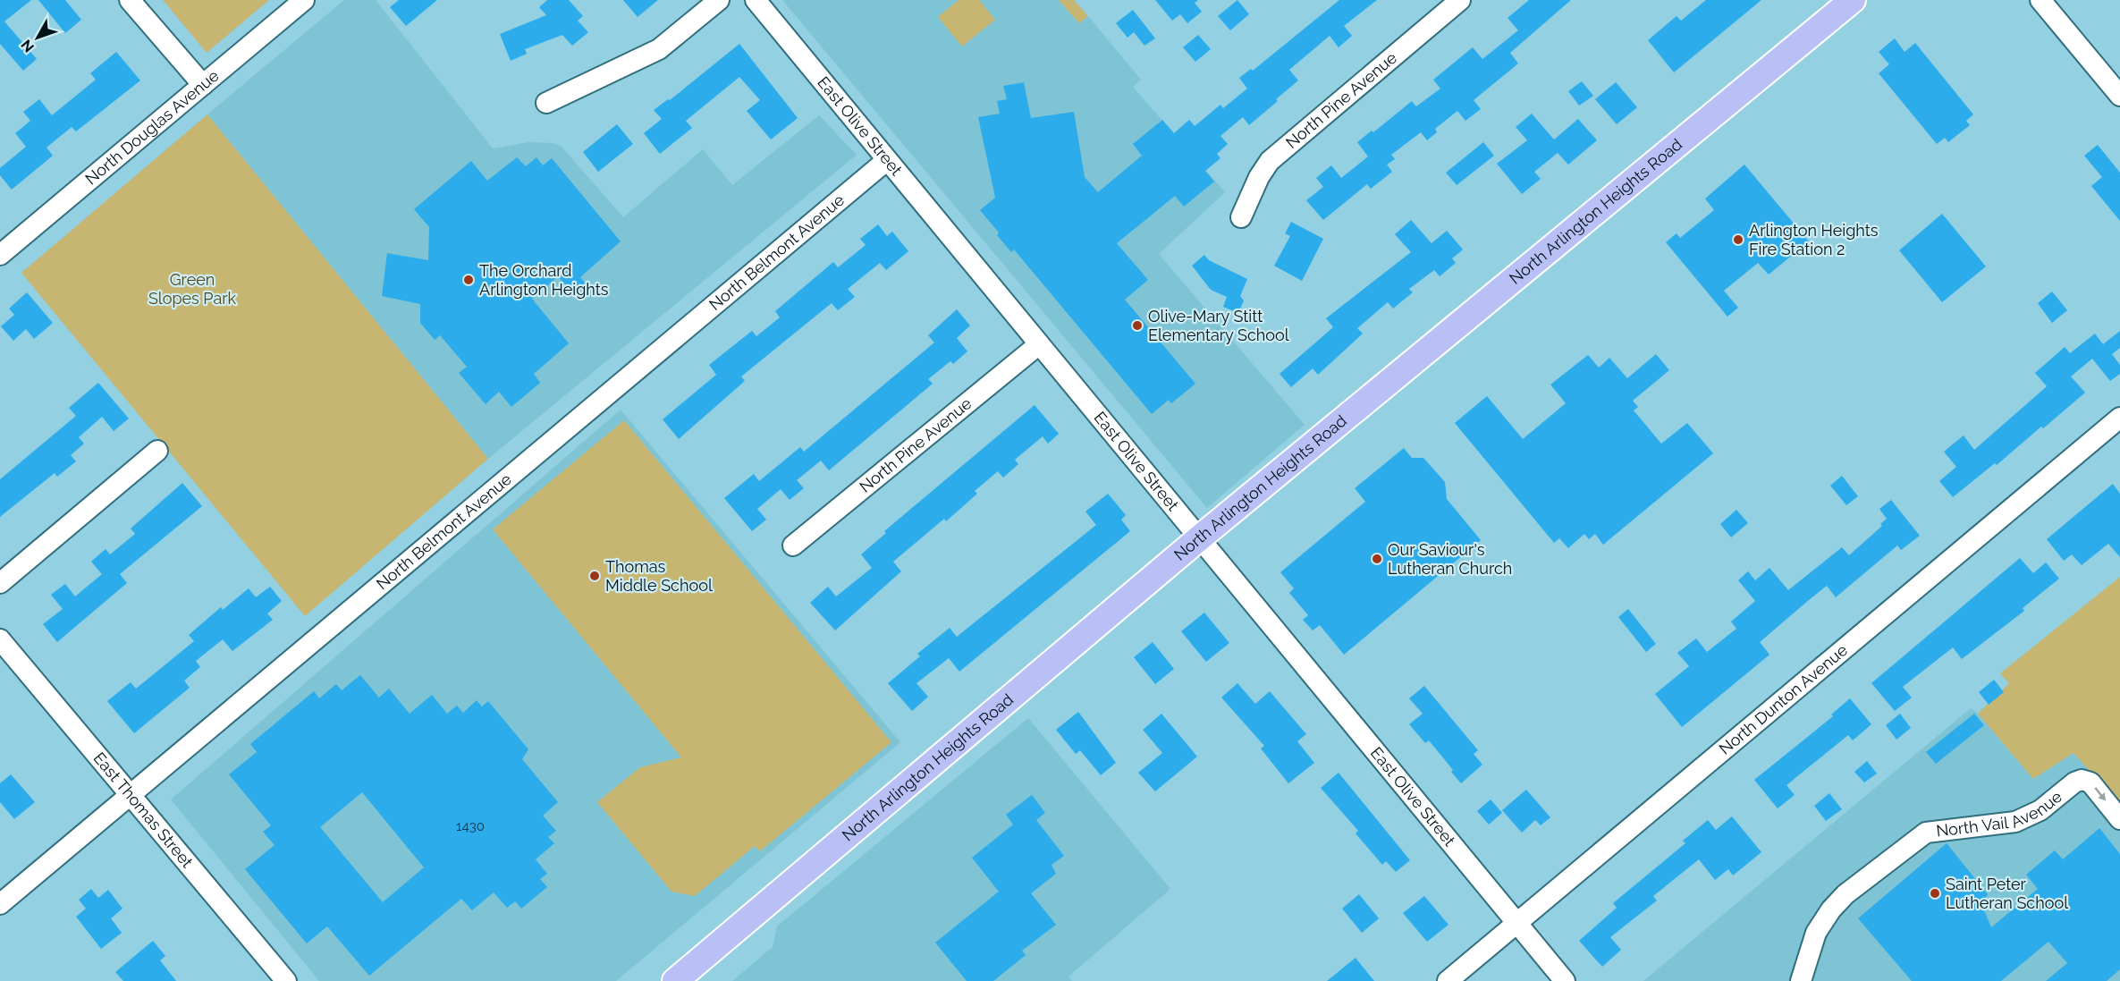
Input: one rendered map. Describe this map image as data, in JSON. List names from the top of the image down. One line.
{"streets":{"main road":["North Arlington Heights Road"],"street":["North Pine Avenue","East Olive Street","North Douglas Avenue","North Belmont Avenue","North Dunton Avenue","East Thomas Street","North Vail Avenue"]},"crossings":[["North Pine Avenue","East Olive Street"],["East Olive Street","North Arlington Heights Road"],["East Olive Street","North Belmont Avenue"],["East Olive Street","North Dunton Avenue"],["North Belmont Avenue","East Thomas Street"]],"one_way":["North Vail Avenue"],"parks":["Green Slopes Park"],"places":["Arlington Heights Fire Station 2","The Orchard Arlington Heights","Olive-Mary Stitt Elementary School","Our Saviour's Lutheran Church","Thomas Middle School","Saint Peter Lutheran School"],"house_numbers":["1430"],"north":"bottom left"}
